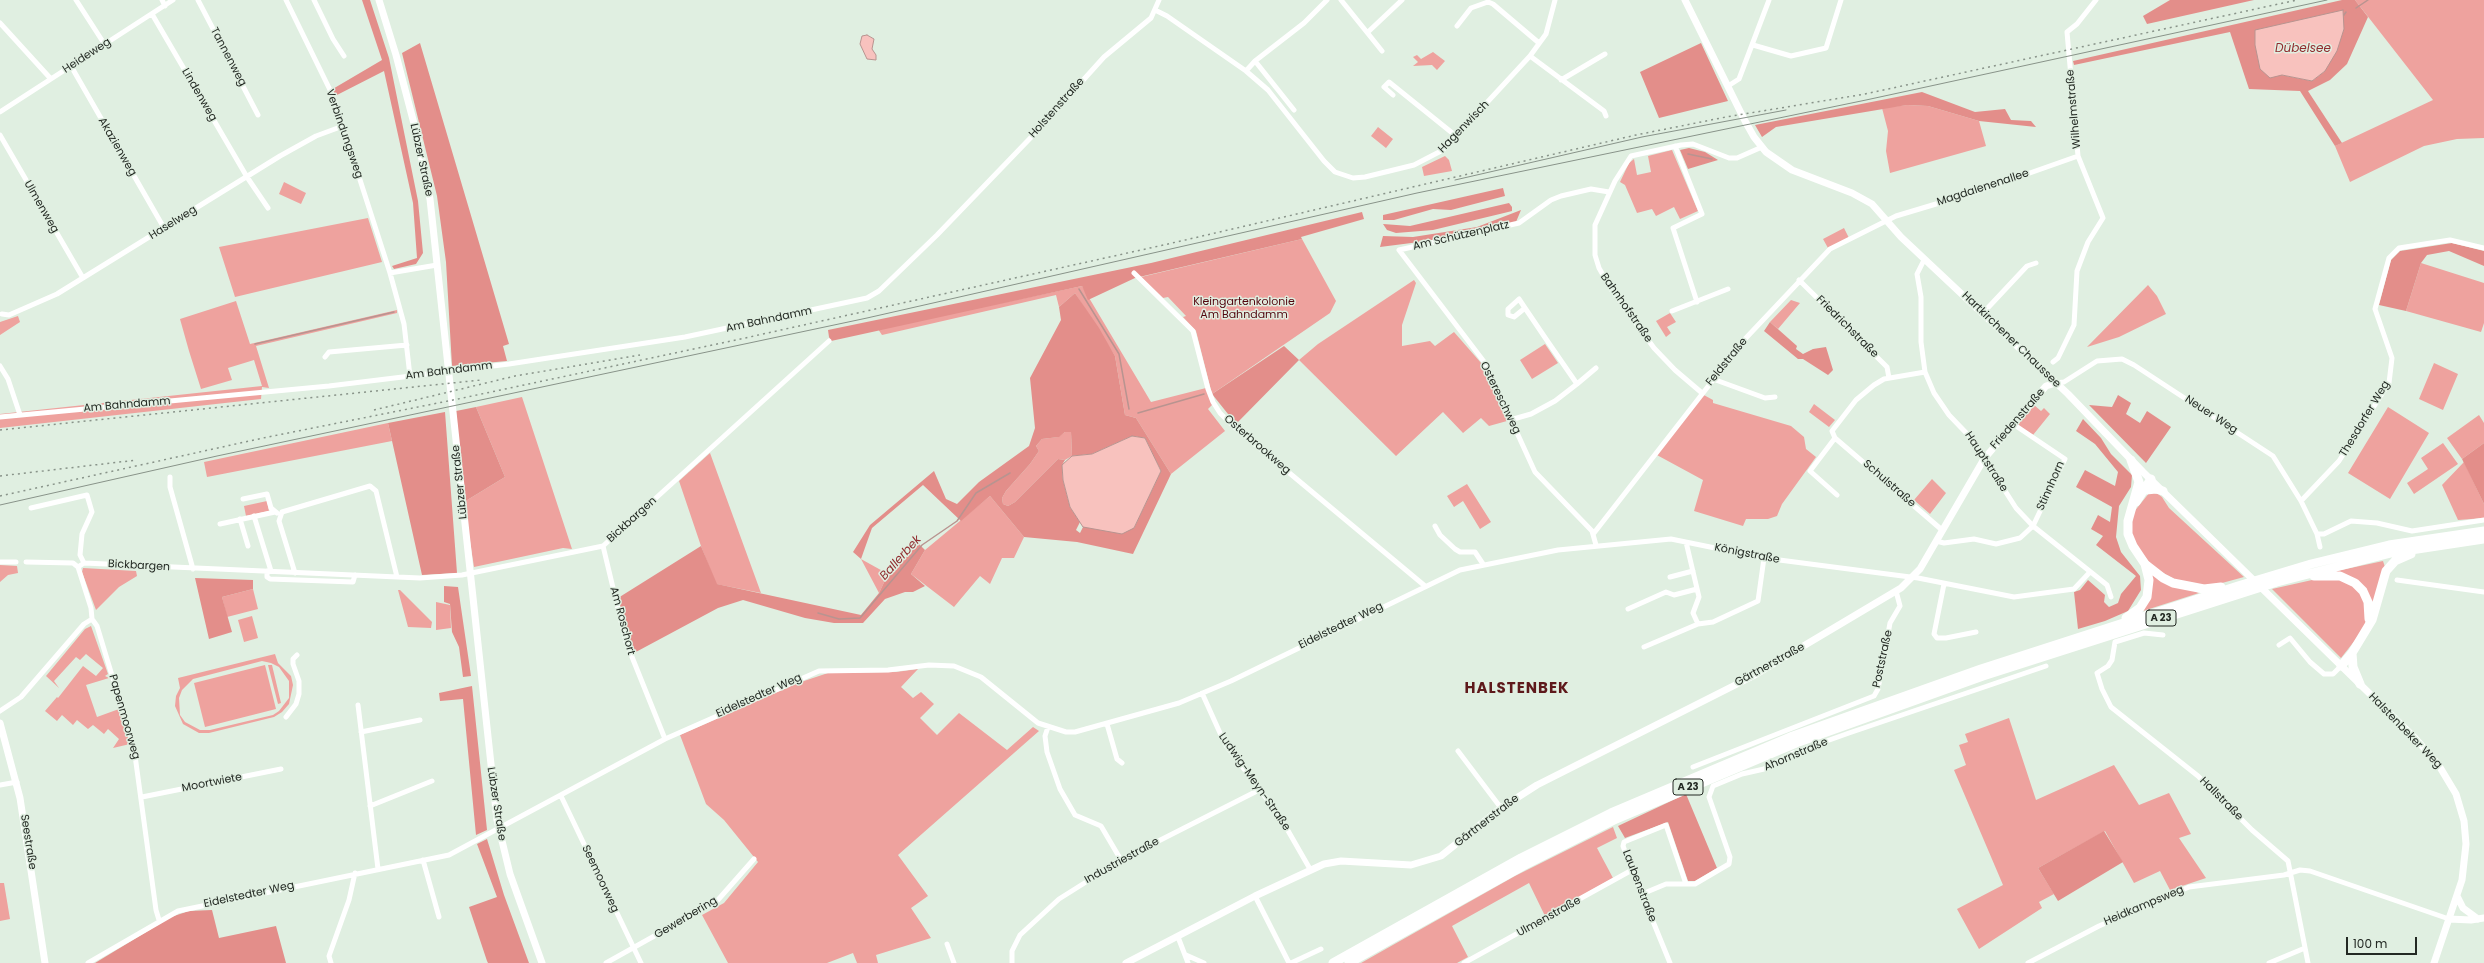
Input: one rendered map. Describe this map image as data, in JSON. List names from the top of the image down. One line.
{"streets":{"highway":["A 23"],"street":["Heideweg","Tannenweg","Lindenweg","Holstenstraße","Wilhelmstraße","Hagenwisch","Verbindungsweg","Akazienweg","Lübzer Straße","Magdalenenallee","Ulmenweg","Haselweg","Am Schützenplatz","Bahnhofstraße","Am Bahndamm","Friedrichstraße","Hartkirchener Chaussee","Feldstraße","Ostereschweg","Neuer Weg","Friedenstraße","Thesdorfer Weg","Osterbrookweg","Hauptstraße","Schulstraße","Stinnhorn","Bickbargen","Königstraße","Am Roschort","Eidelstedter Weg","Poststraße","Gärtnerstraße","Papenmoorweg","Halstenbeker Weg","Ahornstraße","Ludwig-Meyn-Straße","Moortwiete","Hallstraße","Seestraße","Industriestraße","Seemoorweg","Laubenstraße","Heidkampsweg","Ulmenstraße","Gewerbering"]},"crossings":[["Heideweg","Lindenweg"],["Heideweg","Akazienweg"],["Lindenweg","Haselweg"],["Holstenstraße","Am Bahndamm"],["Wilhelmstraße","Magdalenenallee"],["Verbindungsweg","Haselweg"],["Verbindungsweg","Am Bahndamm"],["Akazienweg","Haselweg"],["Lübzer Straße","Bickbargen"],["Lübzer Straße","Eidelstedter Weg"],["Magdalenenallee","Hartkirchener Chaussee"],["Magdalenenallee","Feldstraße"],["Ulmenweg","Haselweg"],["Am Schützenplatz","Bahnhofstraße"],["Am Schützenplatz","Ostereschweg"],["Bahnhofstraße","Hartkirchener Chaussee"],["Bahnhofstraße","Feldstraße"],["Friedrichstraße","Feldstraße"],["Hartkirchener Chaussee","Feldstraße"],["Hartkirchener Chaussee","Neuer Weg"],["Hartkirchener Chaussee","Friedenstraße"],["Hartkirchener Chaussee","Hauptstraße"],["Hartkirchener Chaussee","Halstenbeker Weg"],["Feldstraße","Ostereschweg"],["Neuer Weg","Friedenstraße"],["Neuer Weg","Thesdorfer Weg"],["Friedenstraße","Hauptstraße"],["Friedenstraße","Stinnhorn"],["Osterbrookweg","Eidelstedter Weg"],["Hauptstraße","Stinnhorn"],["Hauptstraße","Königstraße"],["Bickbargen","Am Roschort"],["Königstraße","Eidelstedter Weg"],["Am Roschort","Eidelstedter Weg"],["Eidelstedter Weg","Papenmoorweg"],["Eidelstedter Weg","Ludwig-Meyn-Straße"],["Eidelstedter Weg","Seemoorweg"],["Poststraße","Gärtnerstraße"],["Gärtnerstraße","Ludwig-Meyn-Straße"],["Papenmoorweg","Moortwiete"],["Ahornstraße","Laubenstraße"],["Ludwig-Meyn-Straße","Industriestraße"],["Hallstraße","Heidkampsweg"],["Seemoorweg","Gewerbering"],["Laubenstraße","Ulmenstraße"]],"districts":["HALSTENBEK"],"water":["Dübelsee","Ballerbek"],"parks":["Kleingartenkolonie Am Bahndamm"],"scale_bar":"100 m"}
